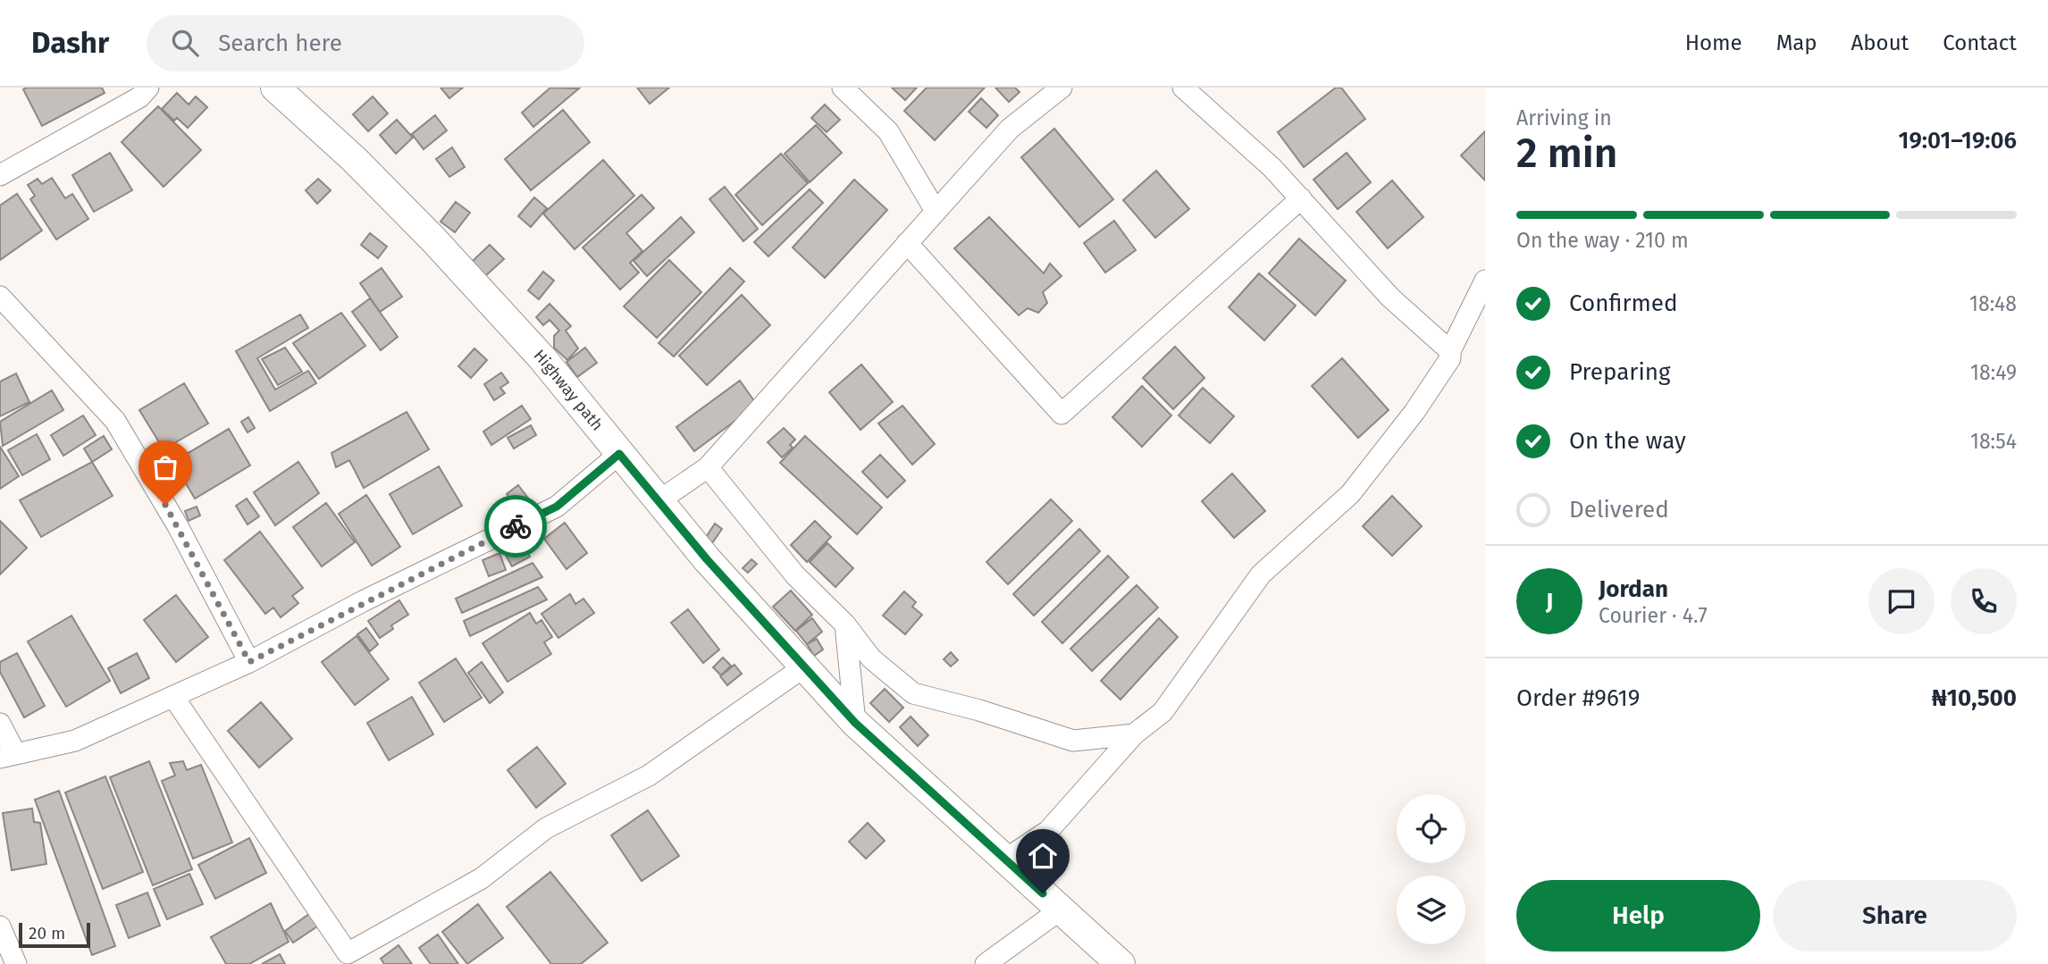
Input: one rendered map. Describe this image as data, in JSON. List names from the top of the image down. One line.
{"streets":{"street":["Highway path"]},"scale_bar":"20 m","page":{"header":"Dashr","search":"Search here","nav":["Home","Map","About","Contact"],"heading":["2 min","Arriving in","19:01–19:06"],"panel":["Jordan","Courier · 4.7","Order #9619","₦10,500"],"bar":"On the way · 210 m","list":[["Confirmed","18:48"],["Preparing","18:49"],["On the way","18:54"],"Delivered"],"round":"J","buttons":["Help","Share"],"scale":"20 m"}}
